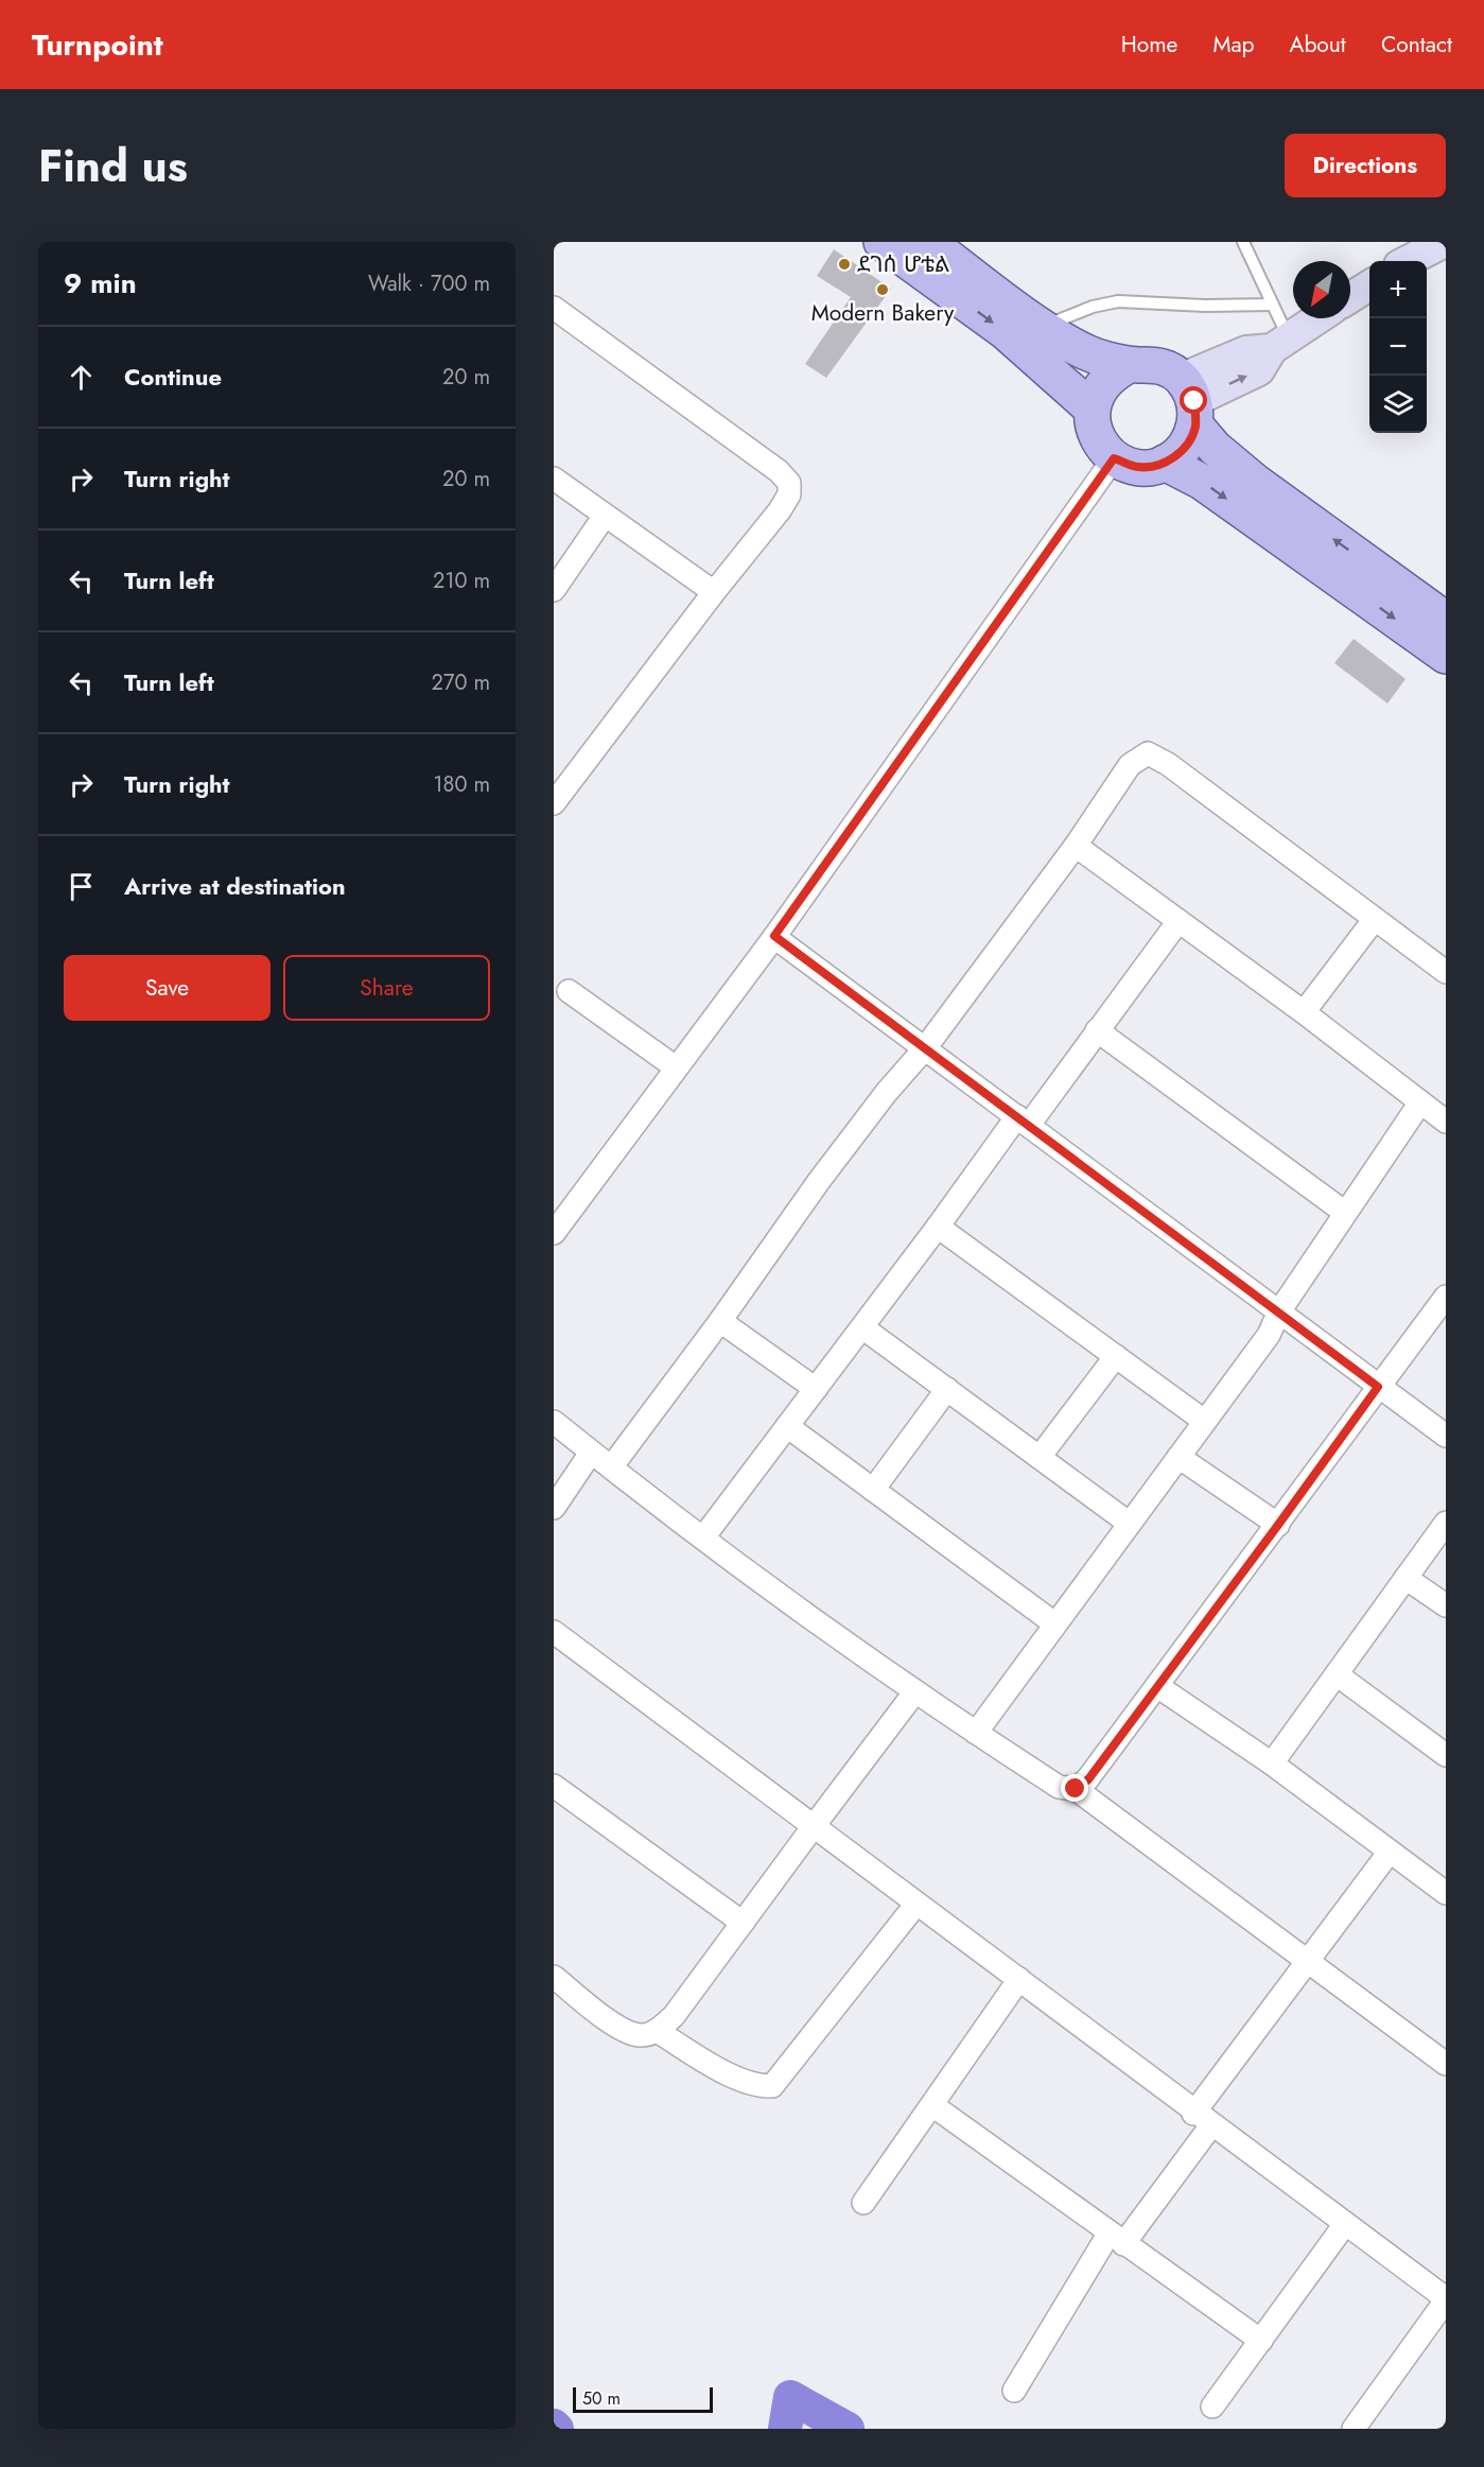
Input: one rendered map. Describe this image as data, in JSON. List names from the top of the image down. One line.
{"places":["ደገሰ ሆቴል","Modern Bakery"],"scale_bar":"50 m","north":"bottom left","page":{"header":"Turnpoint","nav":["Home","Map","About","Contact"],"title":"Find us","buttons":["Directions",["Save","Share"]],"heading":["9 min","Walk · 700 m"],"map_buttons":["+","−"],"list":[["Continue","20 m"],["Turn right","20 m"],["Turn left","210 m"],["Turn left","270 m"],["Turn right","180 m"],"Arrive at destination"],"scale":"50 m"}}
